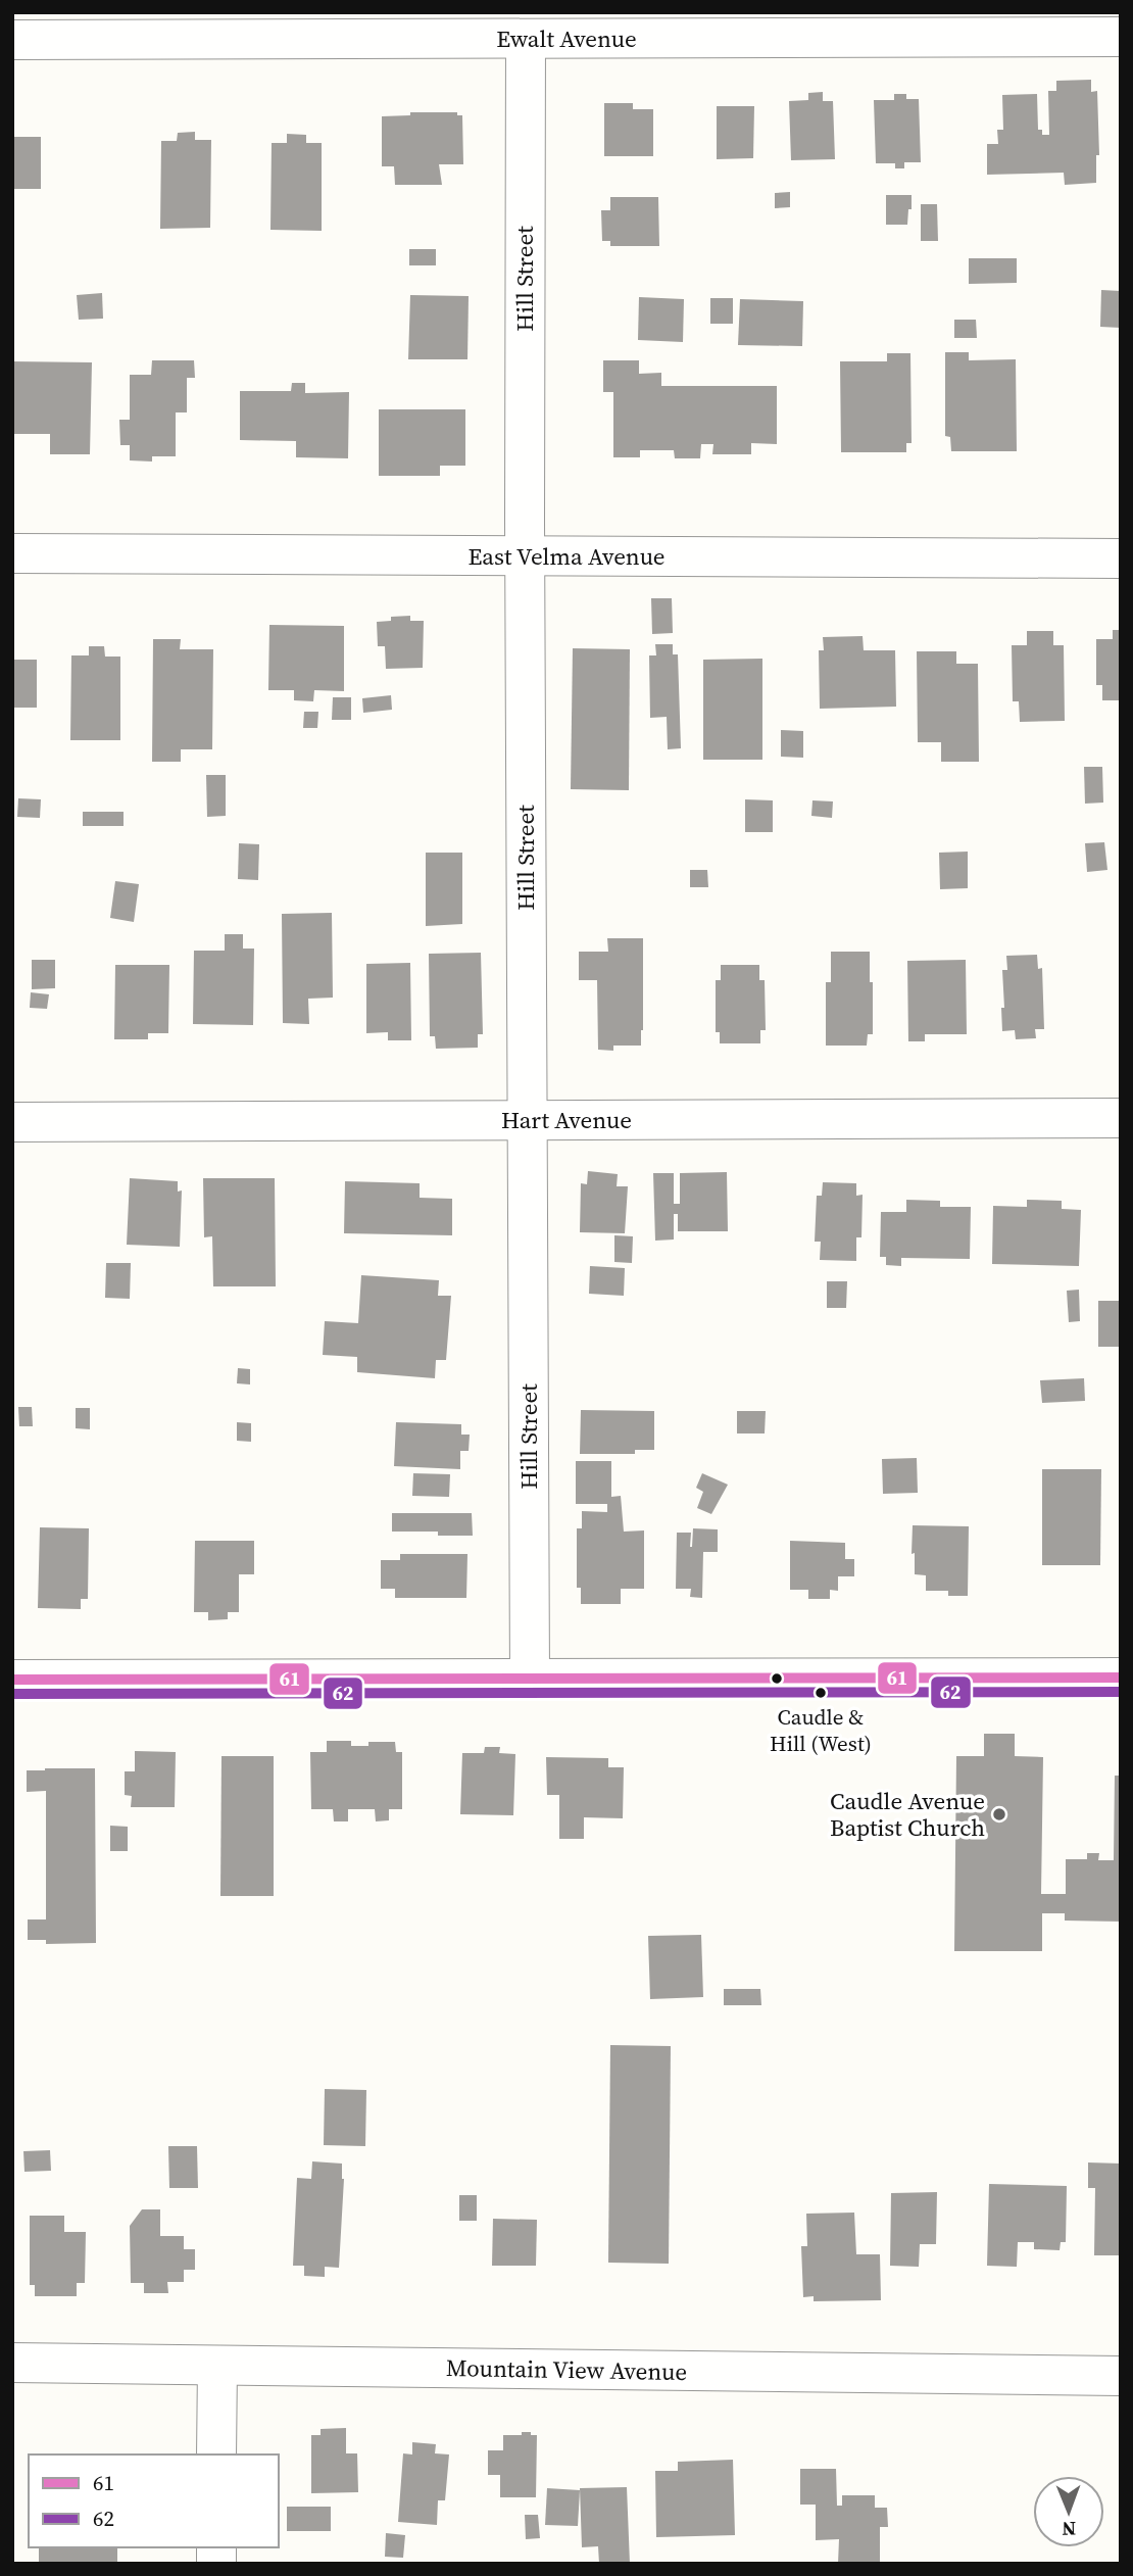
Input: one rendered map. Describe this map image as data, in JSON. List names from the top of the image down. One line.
{"streets":{"street":["Ewalt Avenue","Hill Street","East Velma Avenue","Hart Avenue","Mountain View Avenue"]},"crossings":[["Ewalt Avenue","Hill Street"],["Hill Street","East Velma Avenue"],["Hill Street","Hart Avenue"]],"places":["Caudle & Hill (West)","Caudle Avenue Baptist Church"],"lines":["transit line 61","transit line 62"],"legend":["61","62"],"north":"bottom"}
